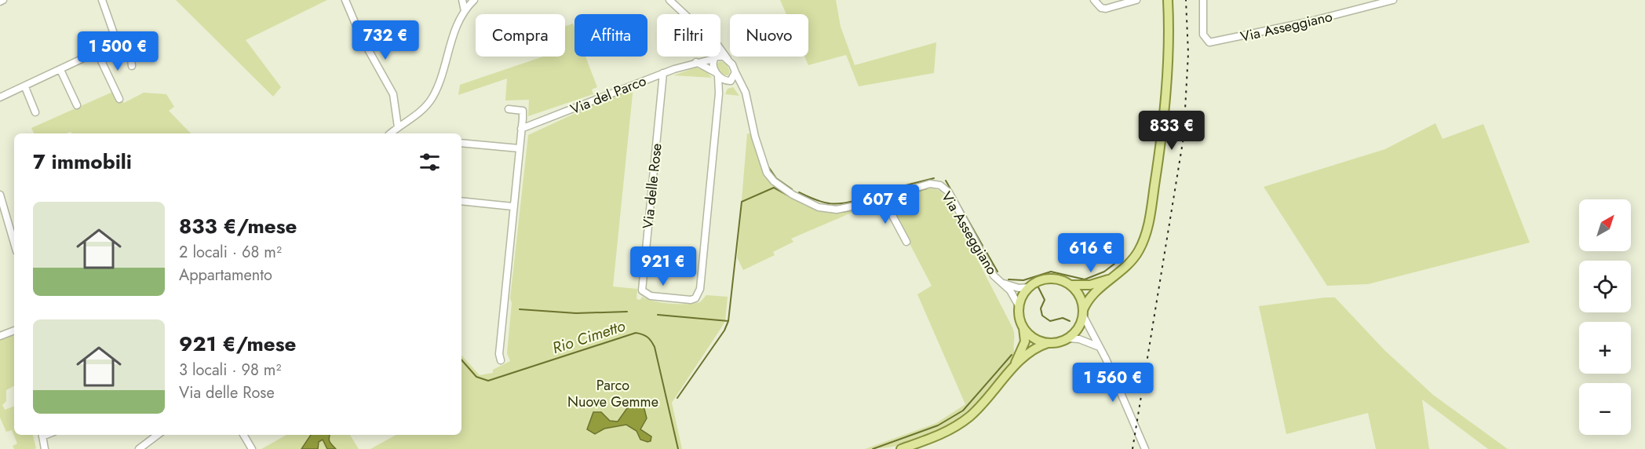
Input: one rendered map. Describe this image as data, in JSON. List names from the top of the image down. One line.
{"streets":{"main road":["Via Asseggiano"],"street":["Via del Parco","Via delle Rose"]},"crossings":[["Via Asseggiano","Via delle Rose"],["Via del Parco","Via delle Rose"]],"water":["Rio Cimetto"],"parks":["Parco Nuove Gemme"],"north":"top right","page":{"chip":["Compra","Affitta","Filtri","Nuovo"],"price":["732 €","1 500 €","833 €","607 €","616 €","921 €","1 560 €"],"heading":"7 immobili","list":[{"name":"833 €/mese","note":"2 locali · 68 m² · Appartamento"},{"name":"921 €/mese","note":"3 locali · 98 m² · Via delle Rose"}],"map_buttons":["+","−"]}}
